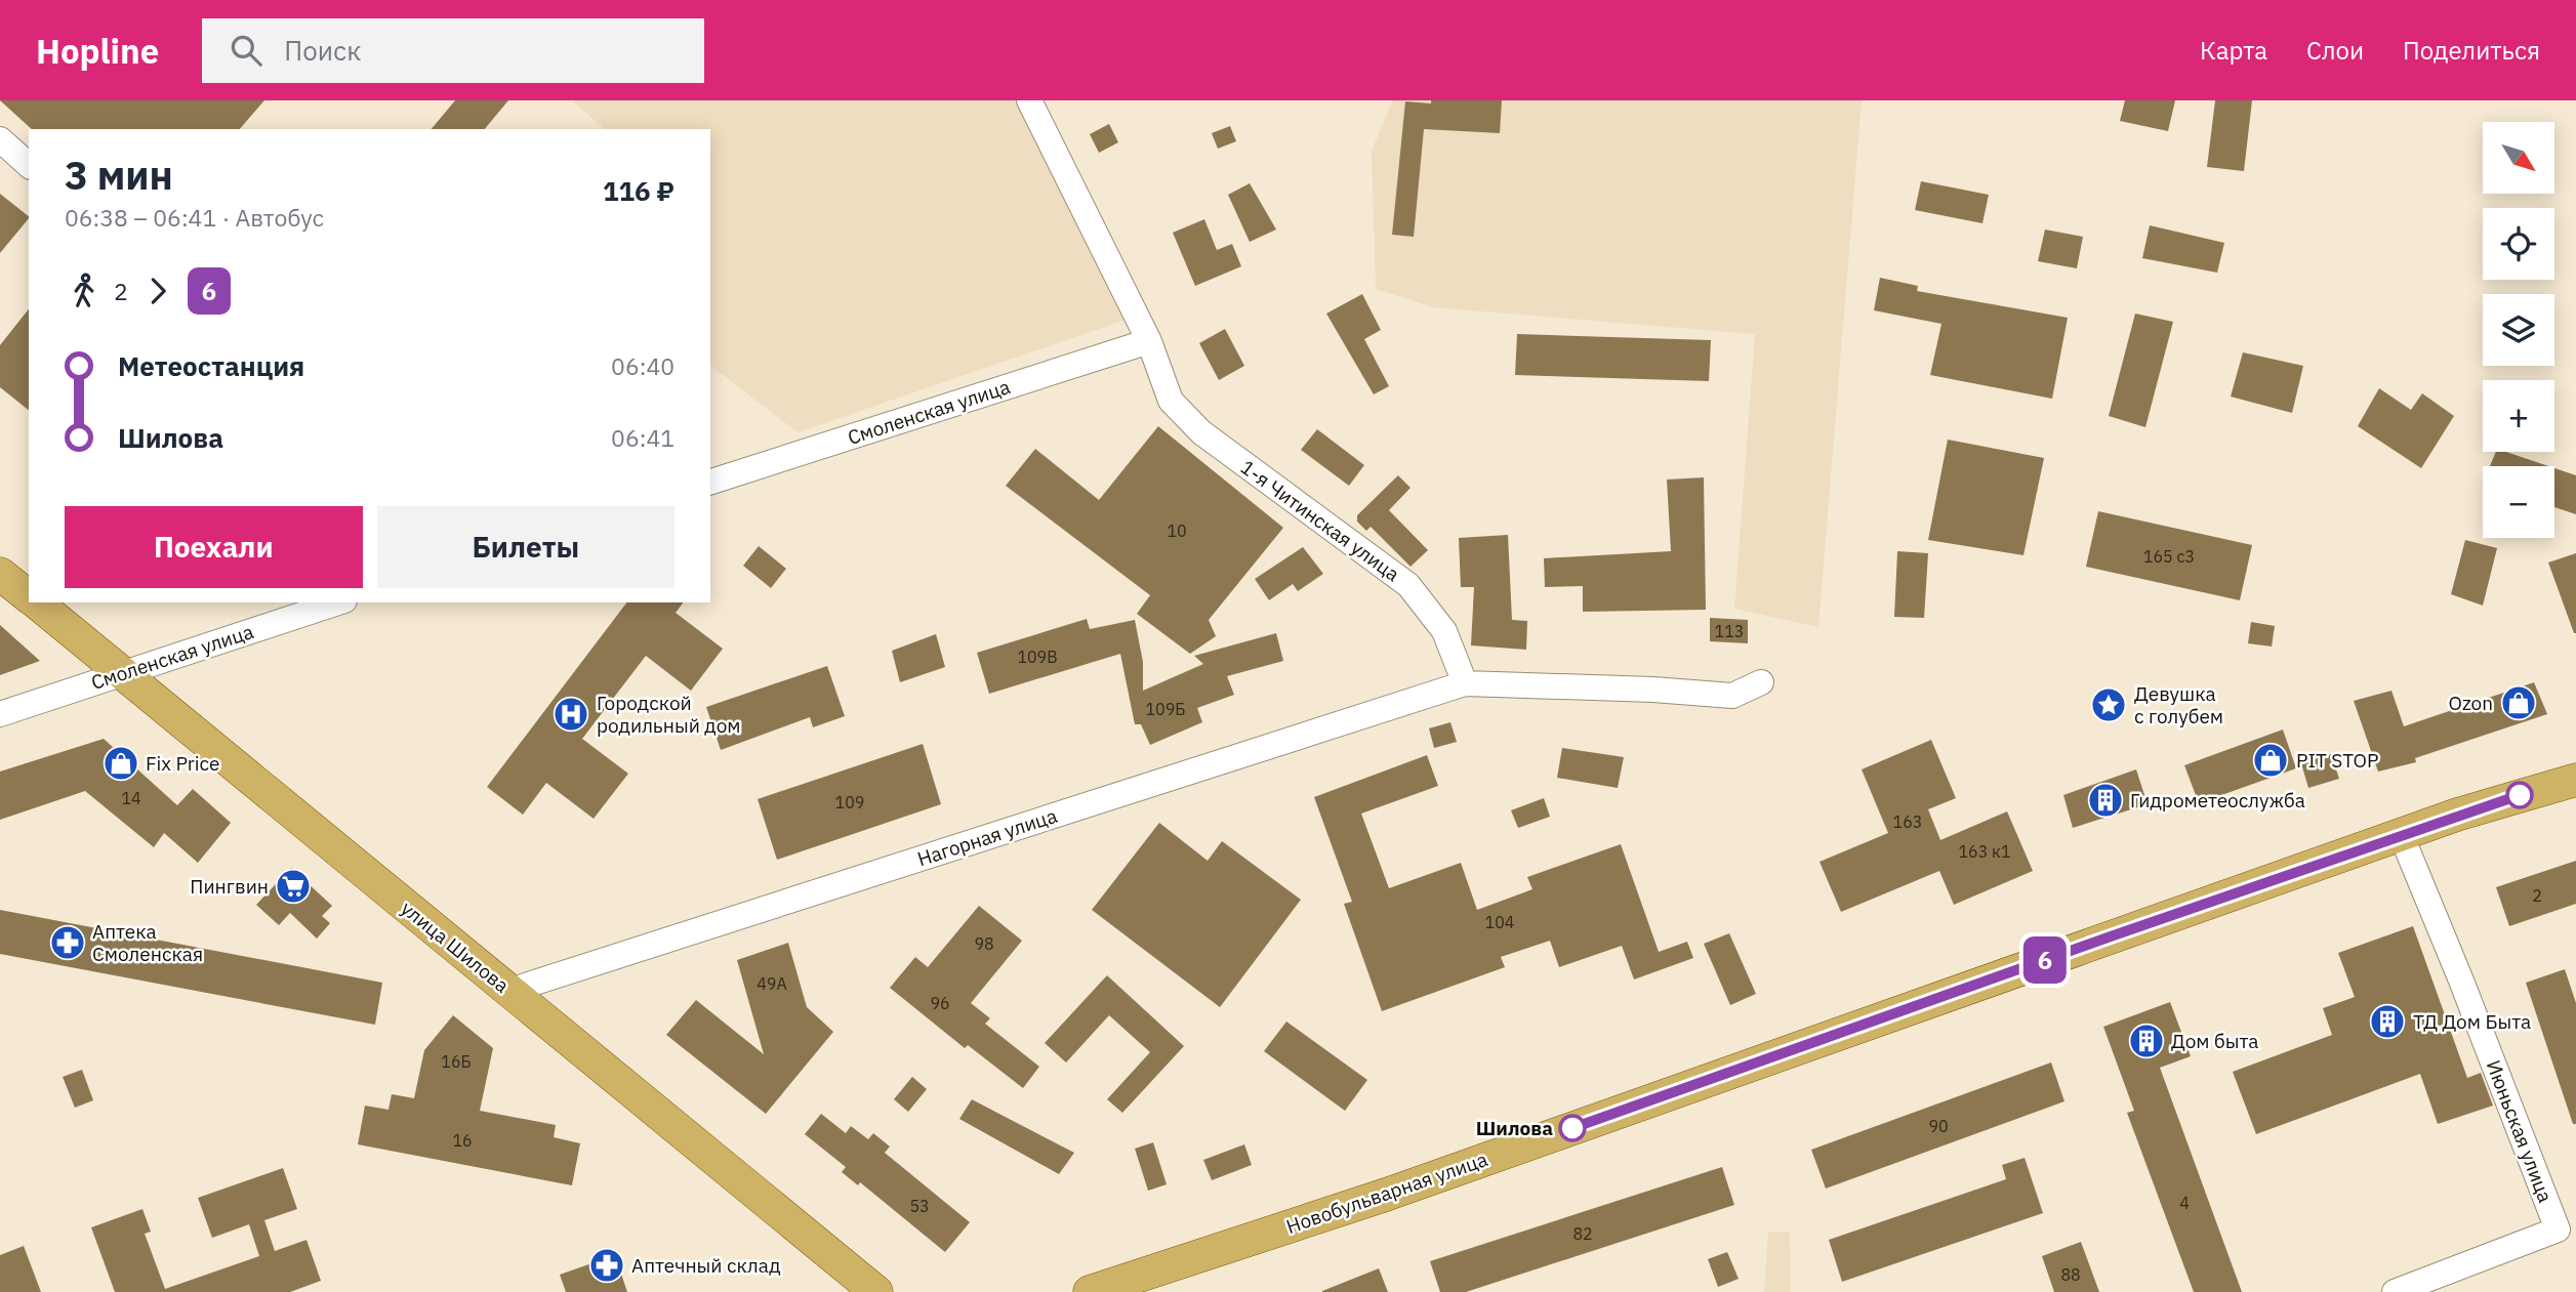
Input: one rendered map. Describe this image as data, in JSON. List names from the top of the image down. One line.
{"streets":{"main road":["улица Шилова","Новобульварная улица"],"street":["Смоленская улица","1-я Читинская улица","Нагорная улица","Июньская улица"]},"crossings":[["Смоленская улица","1-я Читинская улица"],["Смоленская улица","улица Шилова"],["1-я Читинская улица","Нагорная улица"],["Нагорная улица","улица Шилова"],["Июньская улица","Новобульварная улица"]],"places":{"shop":["Ozon","PIT STOP","Fix Price"],"place":["Девушка с голубем"],"hospital":["Городской родильный дом"],"building":["Гидрометеослужба","ТД Дом Быта","Дом быта"],"supermarket":["Пингвин"],"pharmacy":["Аптека Смоленская","Аптечный склад"],"other":["Шилова"]},"lines":["bus line 6"],"house_numbers":["10","165 с3","113","109В","109Б","14","109","163","163 к1","2","104","98","49А","96","16Б","90","16","4","53","82","88"],"north":"bottom right","page":{"header":"Hopline","search":"Поиск","nav":["Карта","Слои","Поделиться"],"on_map":"6","map_buttons":["+","−"],"heading":["3 мин","06:38 – 06:41 · Автобус","116 ₽"],"legs":["2","6"],"list":[{"name":"Метеостанция","value":"06:40"},{"name":"Шилова","value":"06:41"}],"buttons":["Поехали","Билеты"]}}
